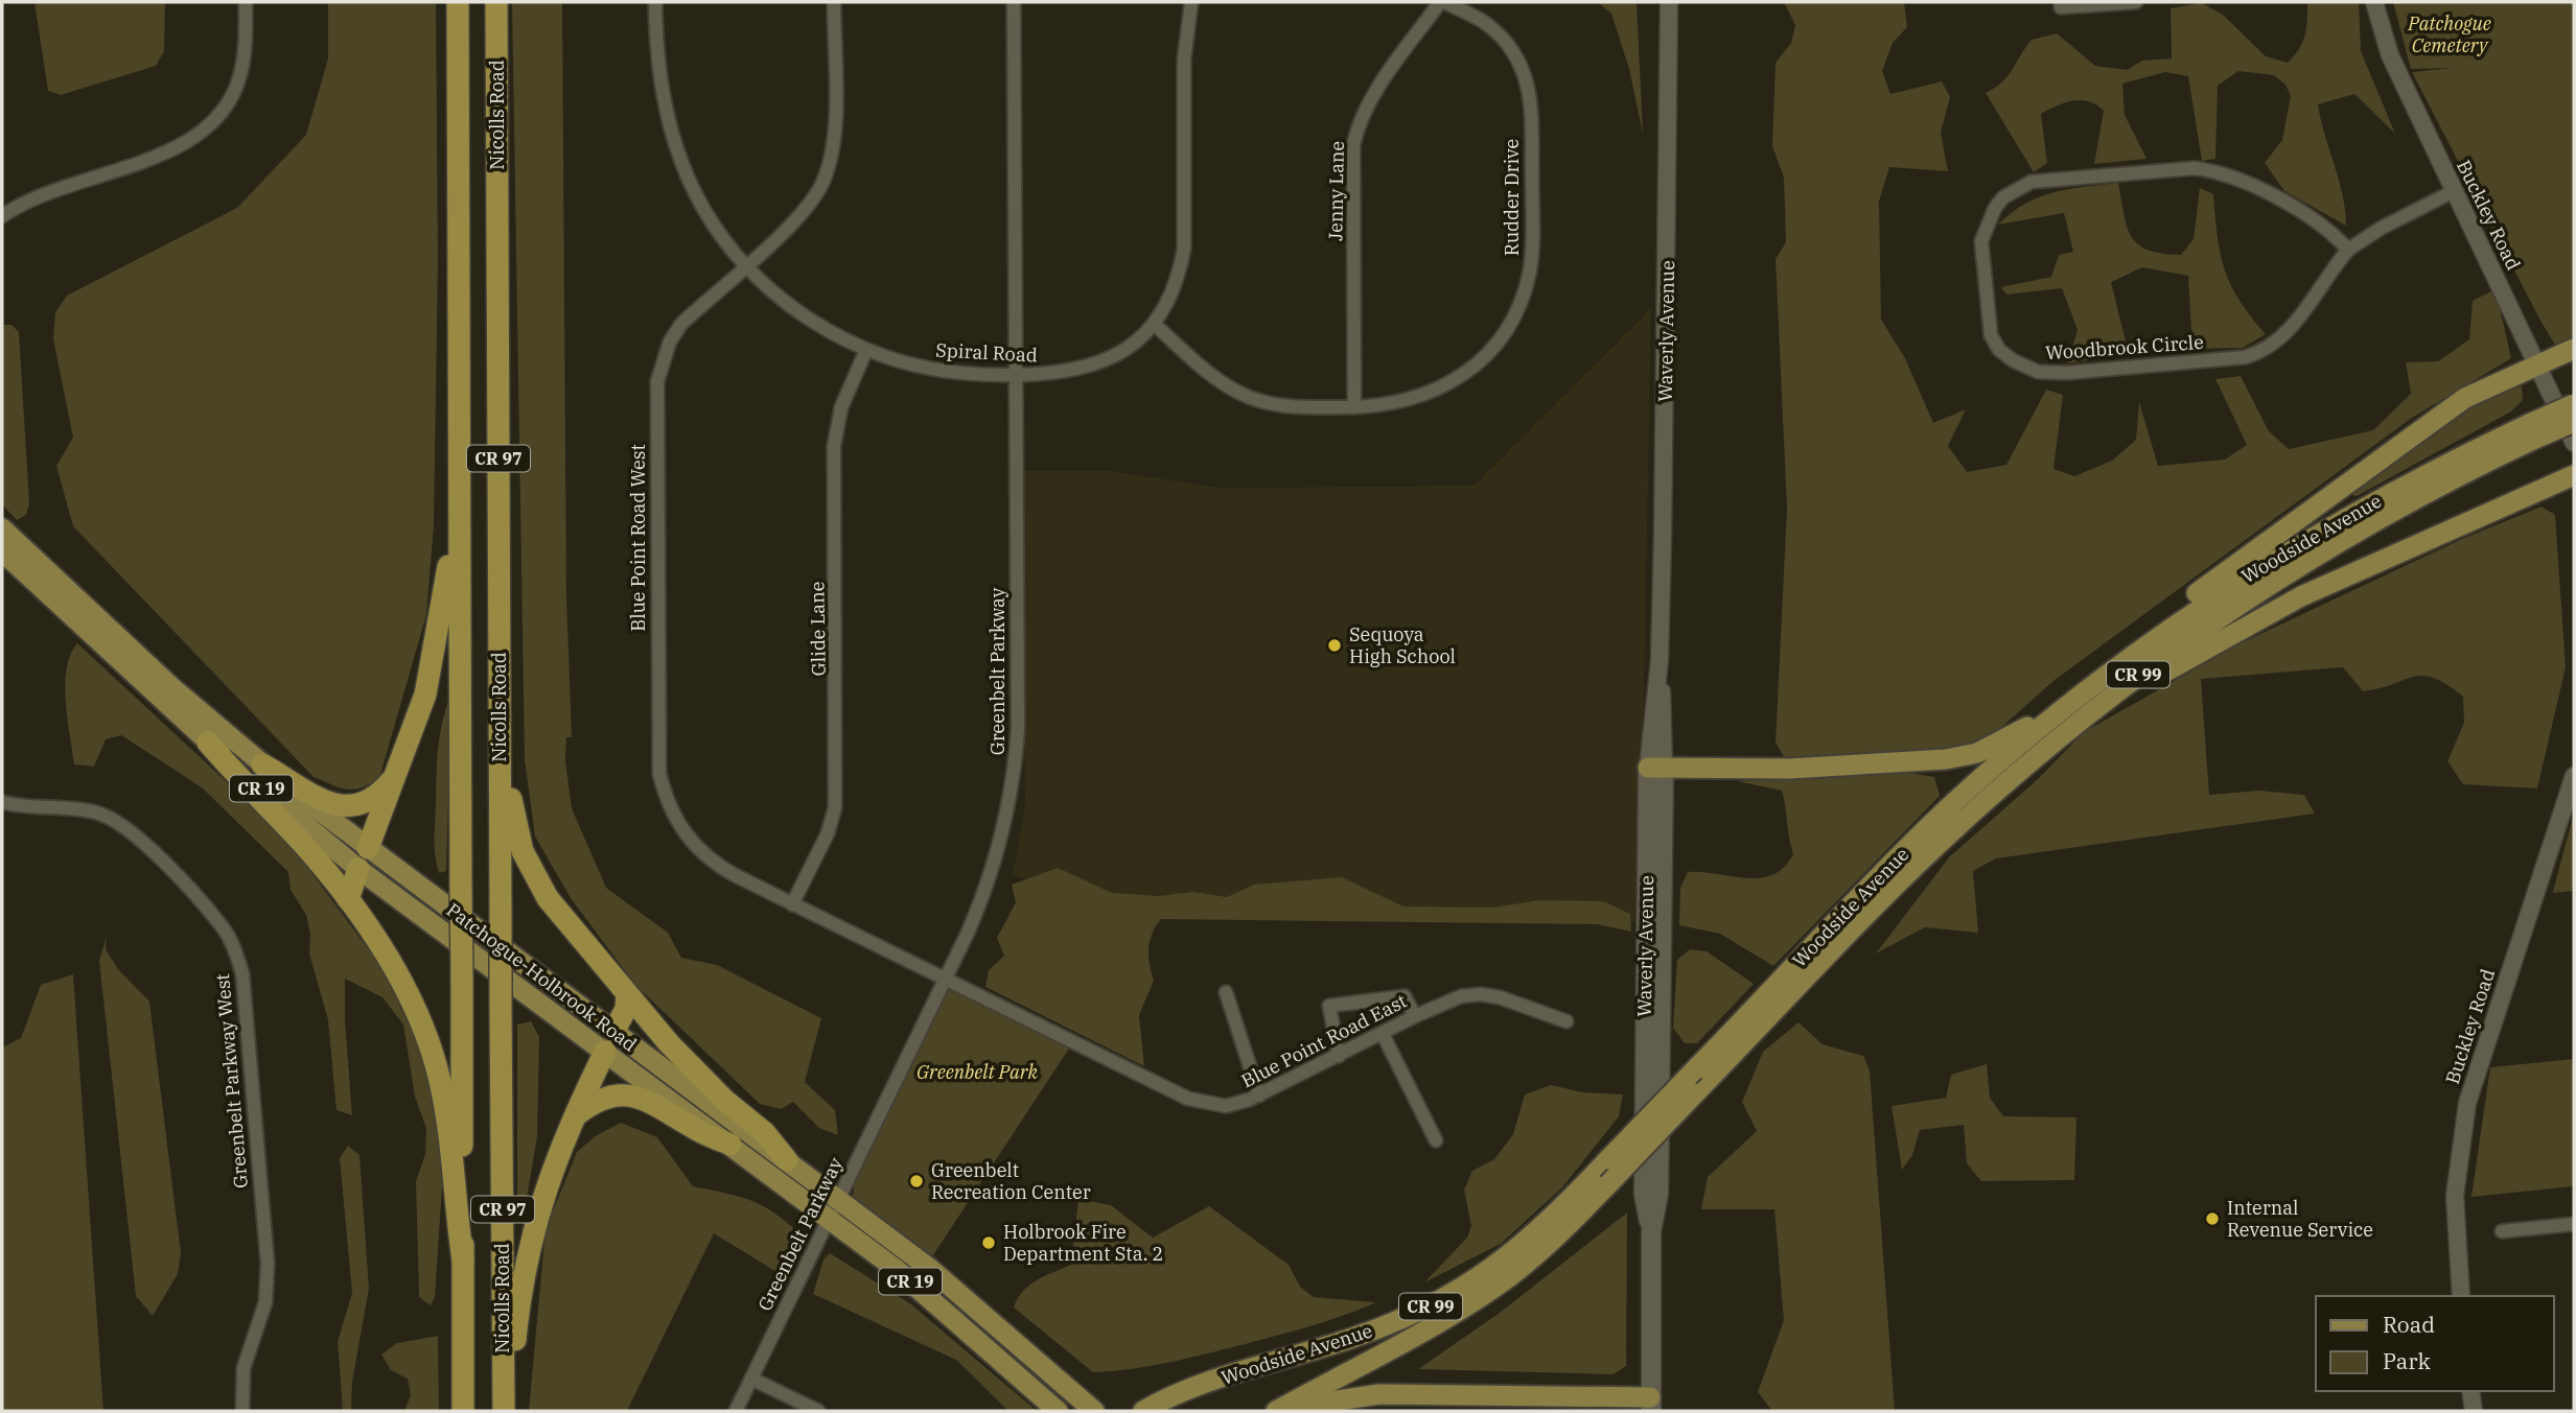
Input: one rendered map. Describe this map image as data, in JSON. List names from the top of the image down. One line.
{"streets":{"highway":["Nicolls Road","CR 97"],"main road":["Waverly Avenue","Woodside Avenue","CR 99","CR 19","Patchogue-Holbrook Road"],"street":["Jenny Lane","Rudder Drive","Buckley Road","Woodbrook Circle","Spiral Road","Blue Point Road West","Glide Lane","Greenbelt Parkway","Blue Point Road East","Greenbelt Parkway West"]},"crossings":[["Jenny Lane","Rudder Drive"],["Rudder Drive","Spiral Road"],["Buckley Road","Woodbrook Circle"],["Spiral Road","Blue Point Road West"],["Spiral Road","Glide Lane"],["Spiral Road","Greenbelt Parkway"],["Blue Point Road West","Glide Lane"],["Blue Point Road West","Greenbelt Parkway"],["Blue Point Road West","Blue Point Road East"],["Greenbelt Parkway","Patchogue-Holbrook Road"],["Greenbelt Parkway","Blue Point Road East"]],"parks":["Patchogue Cemetery","Greenbelt Park"],"places":["Sequoya High School","Greenbelt Recreation Center","Internal Revenue Service","Holbrook Fire Department Sta. 2"],"legend":["Road","Park"]}
